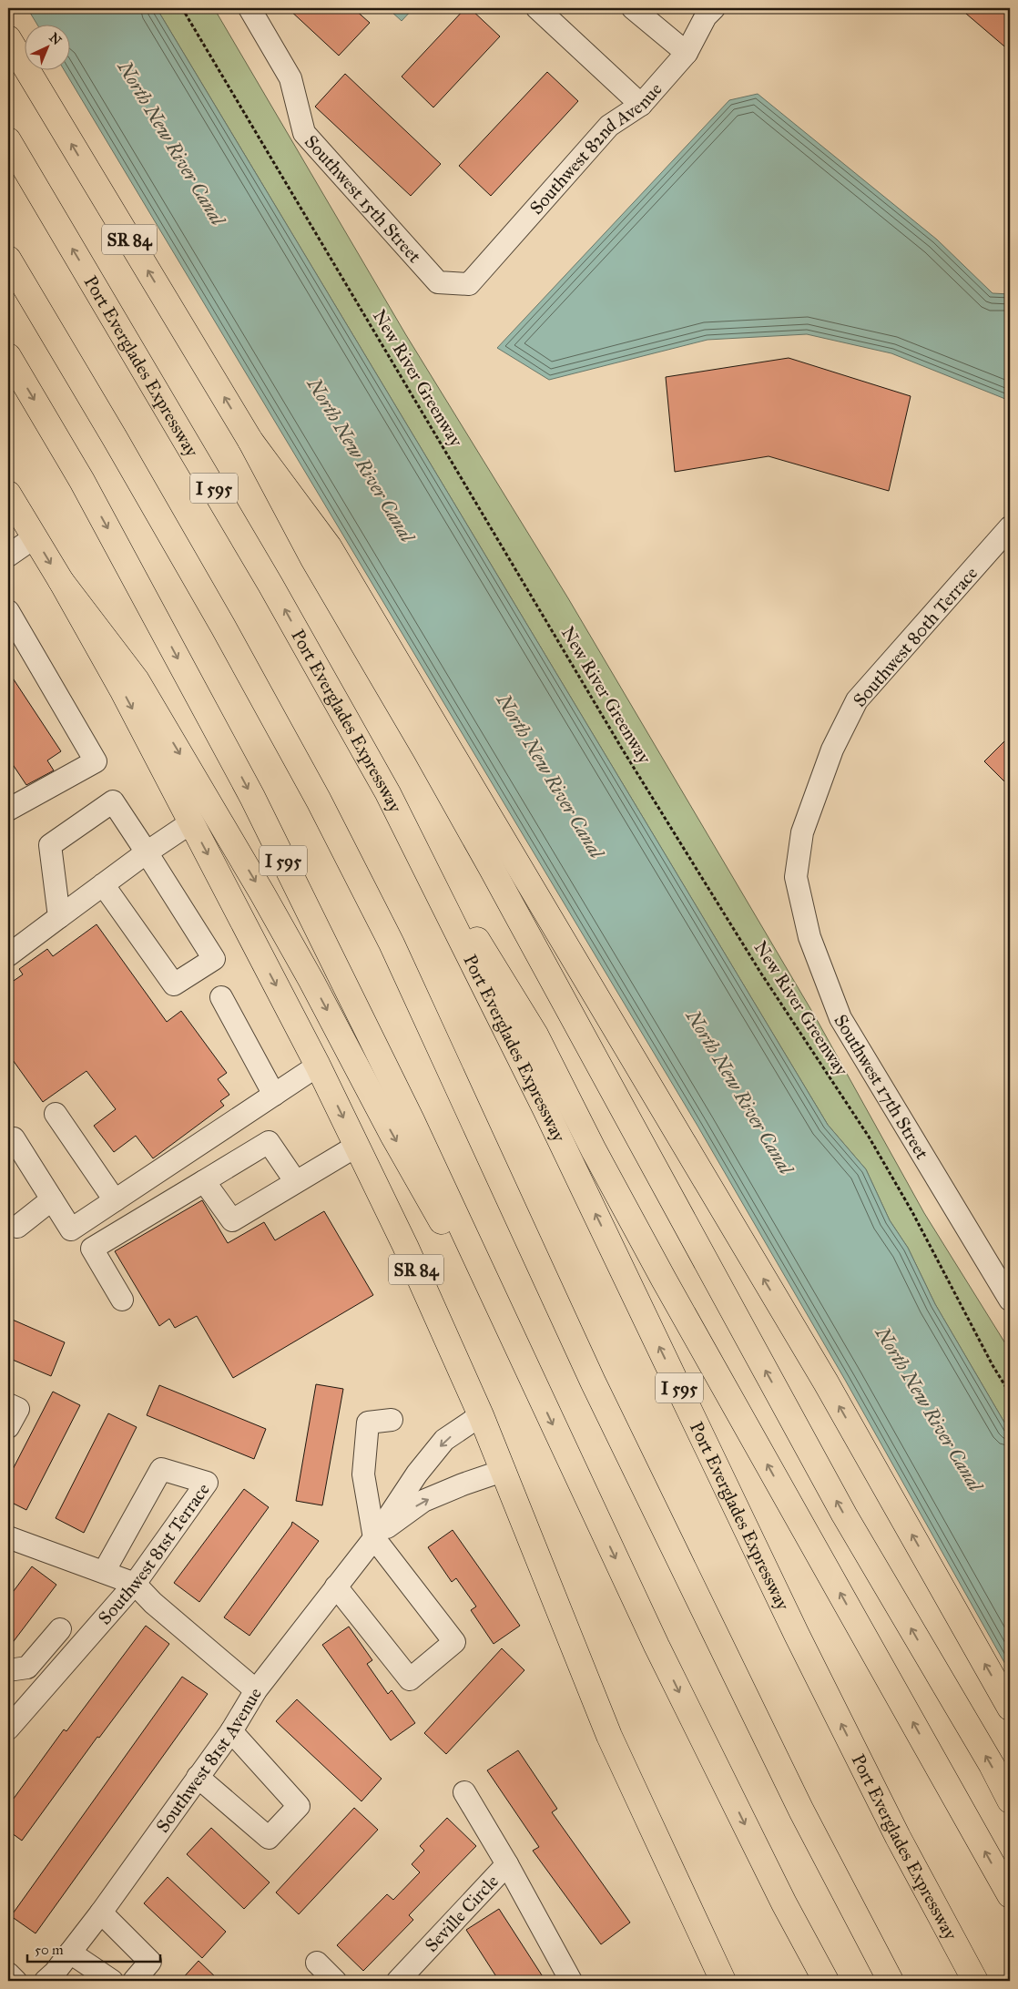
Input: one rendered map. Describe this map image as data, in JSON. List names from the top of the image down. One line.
{"streets":{"main road":["SR 84","Port Everglades Expressway","I 595"],"street":["Southwest 82nd Avenue","Southwest 15th Street","Southwest 80th Terrace","Southwest 17th Street","Southwest 81st Terrace","Southwest 81st Avenue","Seville Circle"],"path":["New River Greenway"]},"crossings":[["Southwest 82nd Avenue","Southwest 15th Street"],["SR 84","Southwest 81st Avenue"],["Southwest 80th Terrace","Southwest 17th Street"]],"water":["North New River Canal"],"scale_bar":"50 m","north":"top right"}
